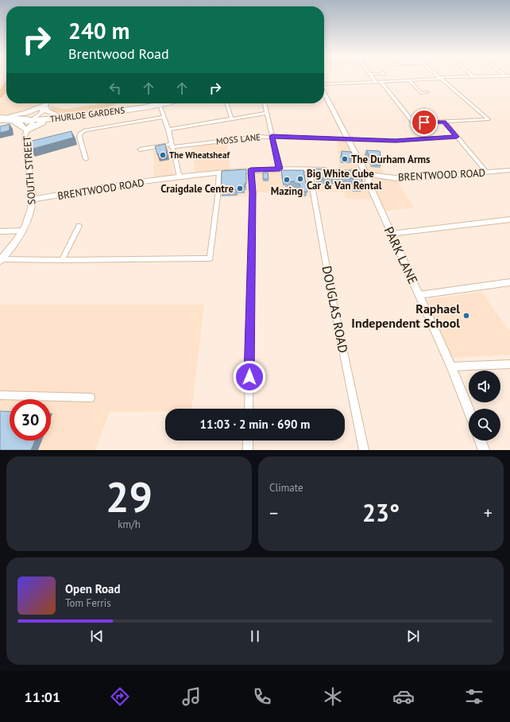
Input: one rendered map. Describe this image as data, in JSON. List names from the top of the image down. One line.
{"streets":{"main road":["THURLOE GARDENS"],"street":["MOSS LANE","SOUTH STREET","BRENTWOOD ROAD","PARK LANE","DOUGLAS ROAD"]},"crossings":[["THURLOE GARDENS","SOUTH STREET"],["MOSS LANE","PARK LANE"],["SOUTH STREET","BRENTWOOD ROAD"],["BRENTWOOD ROAD","PARK LANE"],["BRENTWOOD ROAD","DOUGLAS ROAD"]],"places":["The Wheatsheaf","The Durham Arms","Big White Cube Car & Van Rental","Mazing","Craigdale Centre","Raphael Independent School"],"page":{"turn":["240 m","Brentwood Road"],"limit":"30","trip":"11:03 · 2 min · 690 m","tile":[["29","km/h"],"Climate"],"heat":["−","23°","+"],"song":["Open Road","Tom Ferris"],"tabs":"11:01"}}
